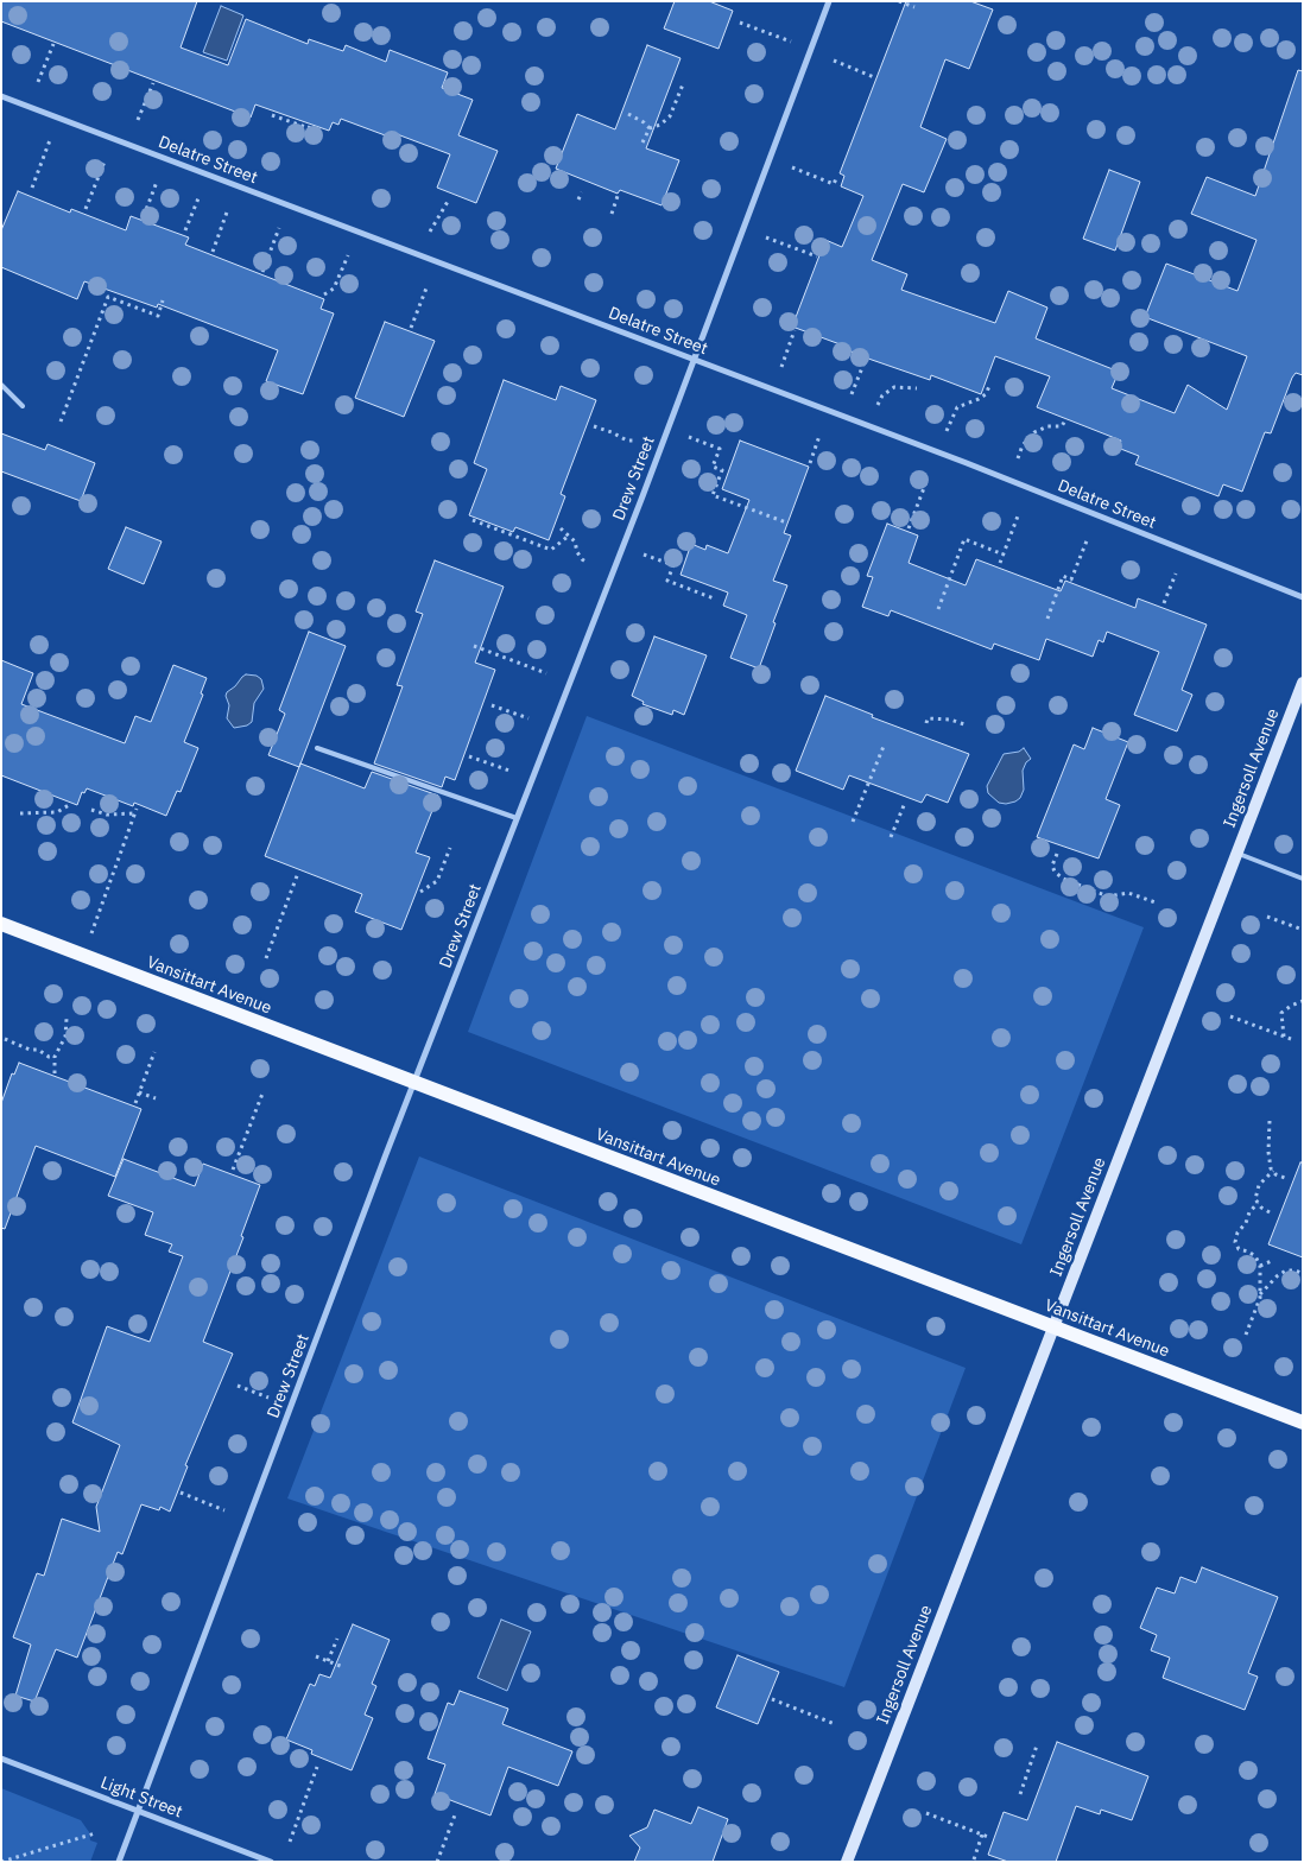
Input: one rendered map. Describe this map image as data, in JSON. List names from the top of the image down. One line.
{"streets":{"main road":["Vansittart Avenue"],"street":["Delatre Street","Drew Street","Ingersoll Avenue","Light Street"]},"crossings":[["Delatre Street","Drew Street"],["Drew Street","Vansittart Avenue"],["Drew Street","Light Street"],["Ingersoll Avenue","Vansittart Avenue"]]}
